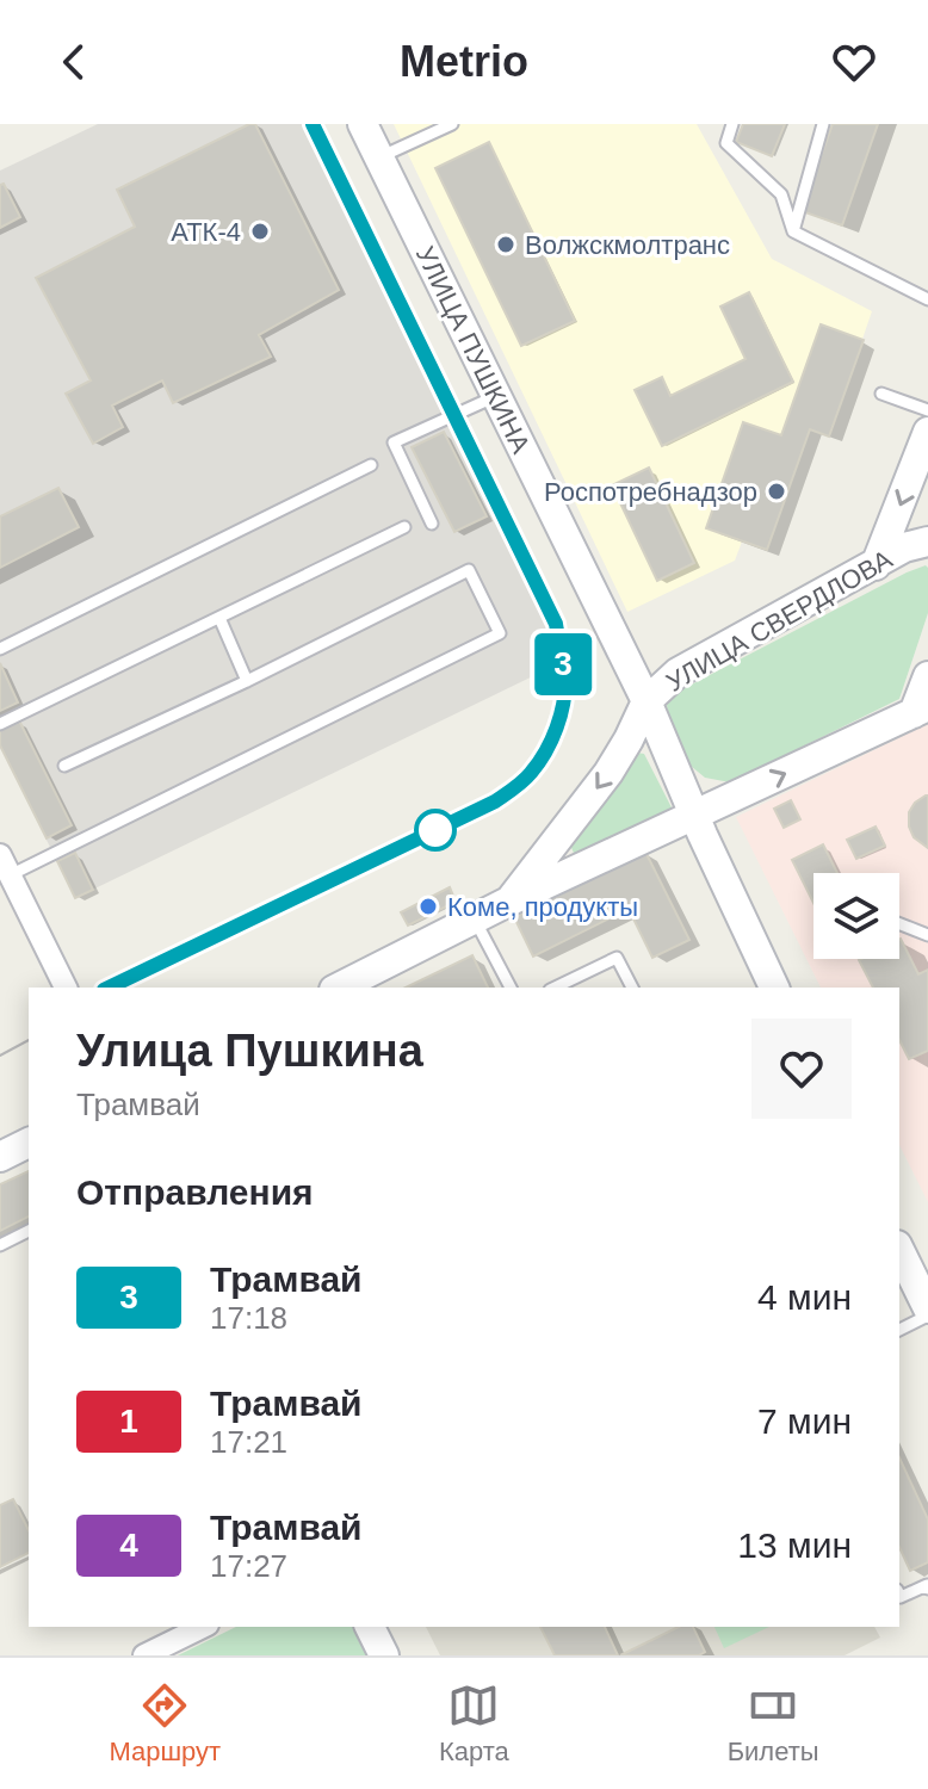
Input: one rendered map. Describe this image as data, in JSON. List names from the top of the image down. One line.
{"streets":{"street":["УЛИЦА ПУШКИНА","УЛИЦА СВЕРДЛОВА"]},"crossings":[["УЛИЦА ПУШКИНА","УЛИЦА СВЕРДЛОВА"]],"places":["АТК-4","Волжскмолтранс","Роспотребнадзор","Коме, продукты"],"lines":["tram line 3"],"page":{"header":"Metrio","on_map":"3","heading":[["Улица Пушкина","Трамвай"],"Отправления"],"list":[{"mark":"3","name":"Трамвай","note":"17:18","value":"4 мин"},{"mark":"1","name":"Трамвай","note":"17:21","value":"7 мин"},{"mark":"4","name":"Трамвай","note":"17:27","value":"13 мин"}],"tabs":["Маршрут","Карта","Билеты"]}}
